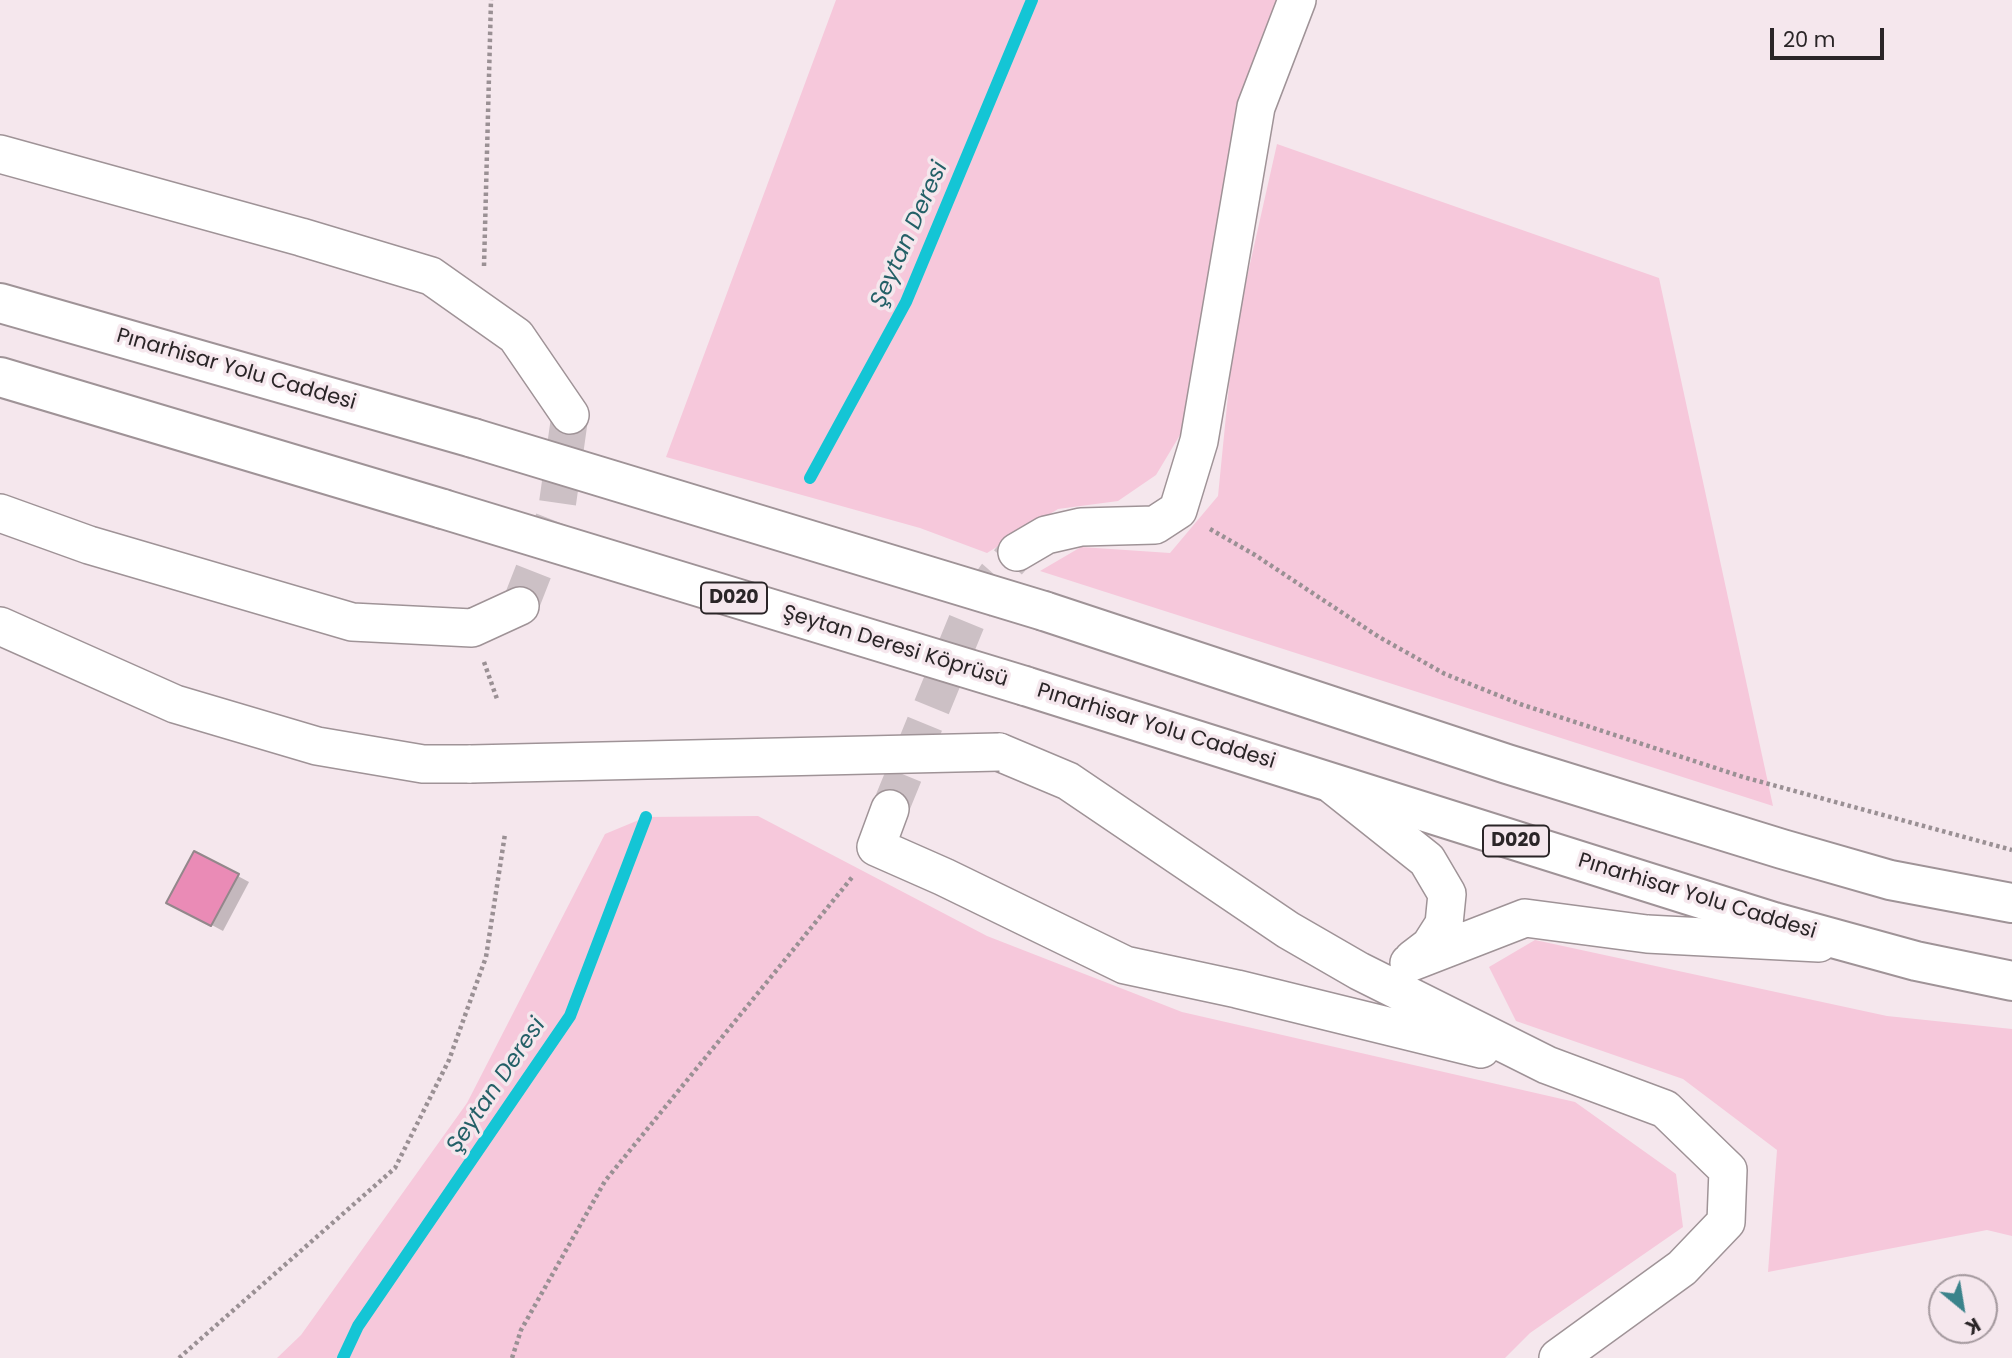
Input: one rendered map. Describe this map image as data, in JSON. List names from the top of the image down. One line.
{"streets":{"highway":["Pınarhisar Yolu Caddesi","D020","Şeytan Deresi Köprüsü"]},"crossings":[["Pınarhisar Yolu Caddesi","Şeytan Deresi Köprüsü"]],"water":["Şeytan Deresi"],"scale_bar":"20 m","north":"bottom right"}
